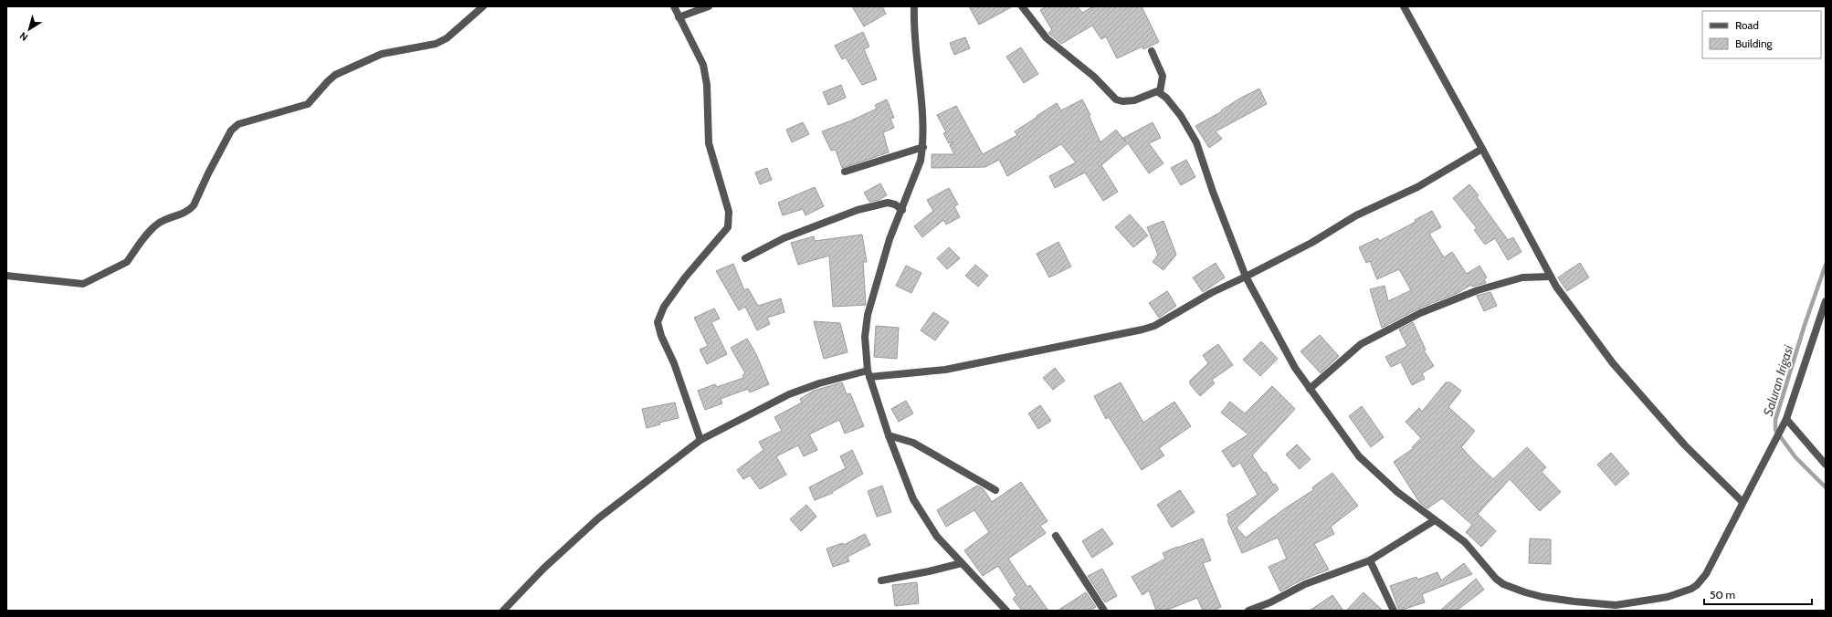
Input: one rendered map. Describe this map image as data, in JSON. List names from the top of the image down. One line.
{"water":["Saluran Irigasi"],"legend":["Road","Building"],"scale_bar":"50 m","north":"bottom left"}
